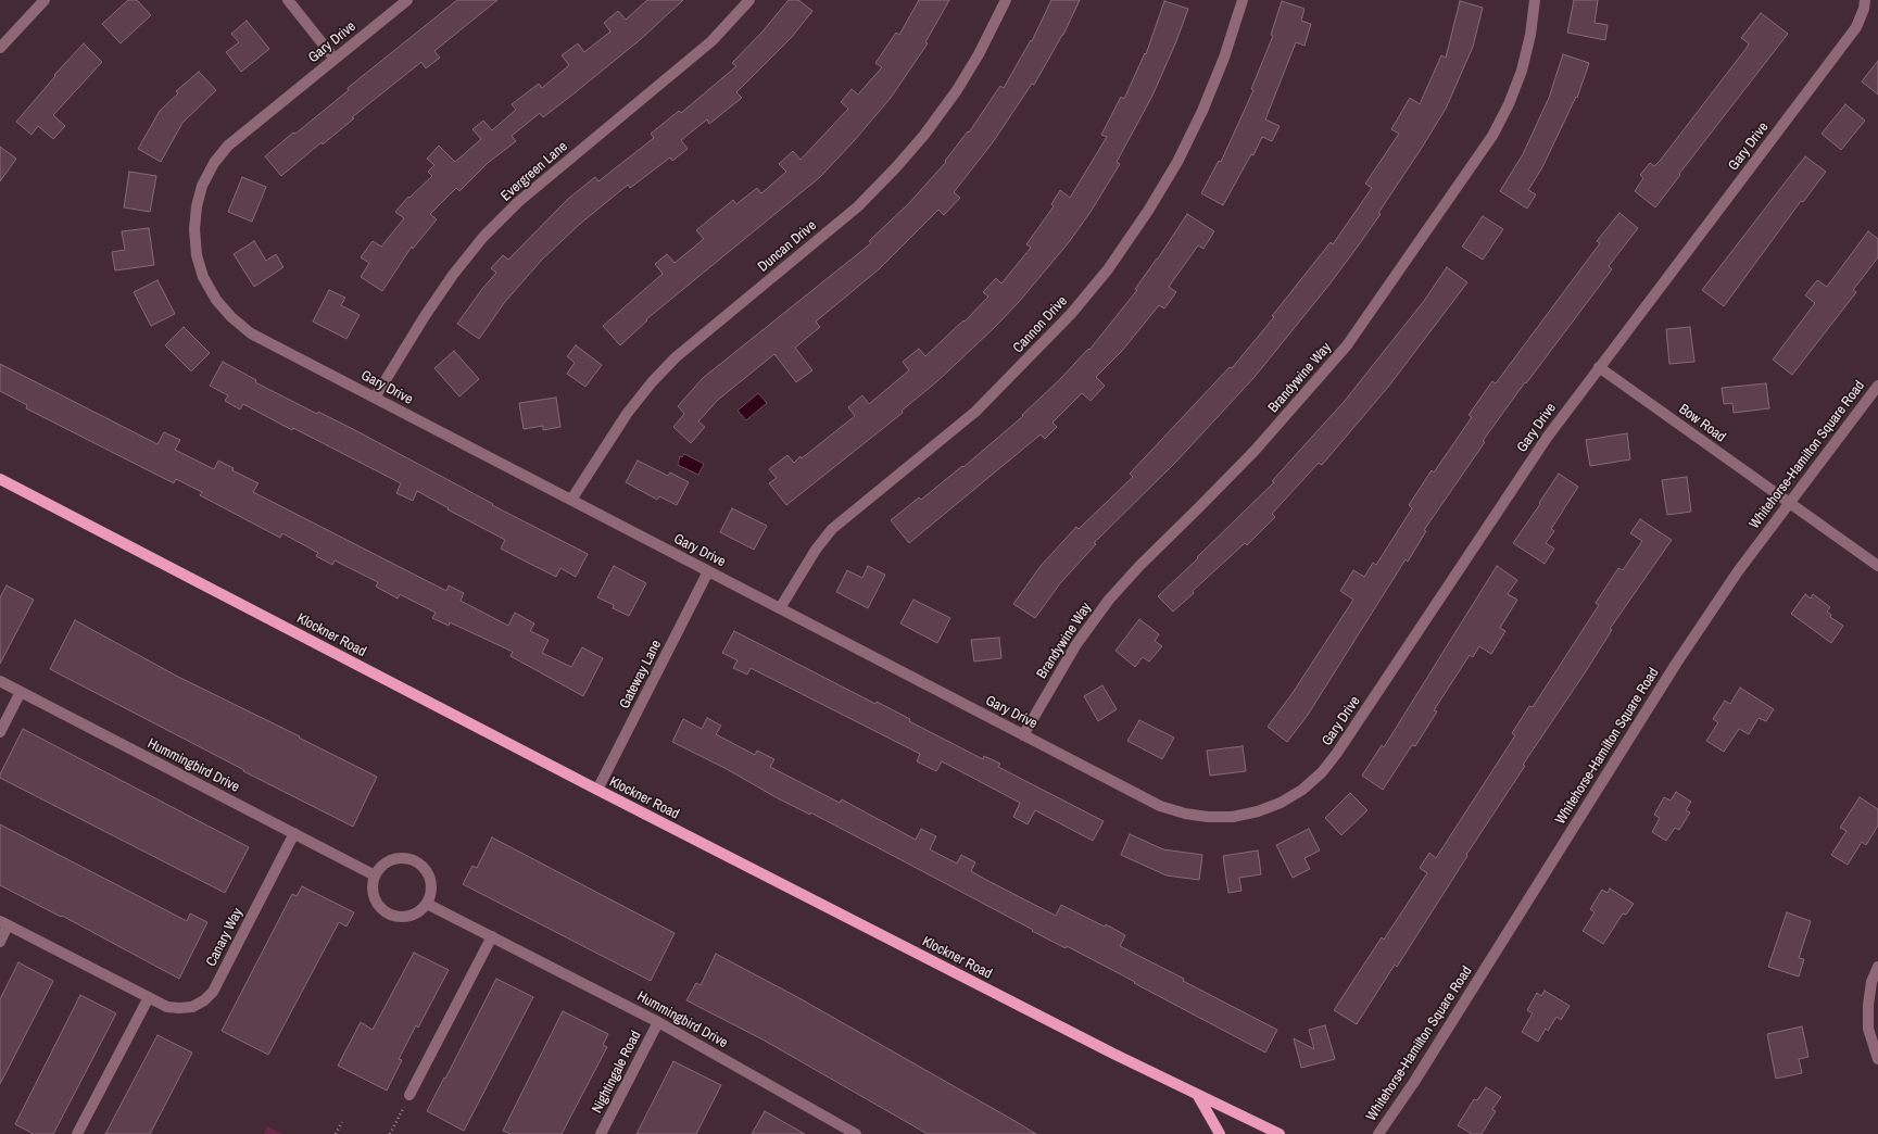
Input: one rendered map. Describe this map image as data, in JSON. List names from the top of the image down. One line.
{"streets":{"main road":["Klockner Road"],"street":["Gary Drive","Evergreen Lane","Duncan Drive","Cannon Drive","Brandywine Way","Bow Road","Whitehorse-Hamilton Square Road","Gateway Lane","Hummingbird Drive","Canary Way","Nightingale Road"]},"crossings":[["Gary Drive","Evergreen Lane"],["Gary Drive","Duncan Drive"],["Gary Drive","Cannon Drive"],["Gary Drive","Brandywine Way"],["Gary Drive","Bow Road"],["Gary Drive","Gateway Lane"],["Bow Road","Whitehorse-Hamilton Square Road"],["Klockner Road","Gateway Lane"],["Hummingbird Drive","Canary Way"],["Hummingbird Drive","Nightingale Road"]]}
